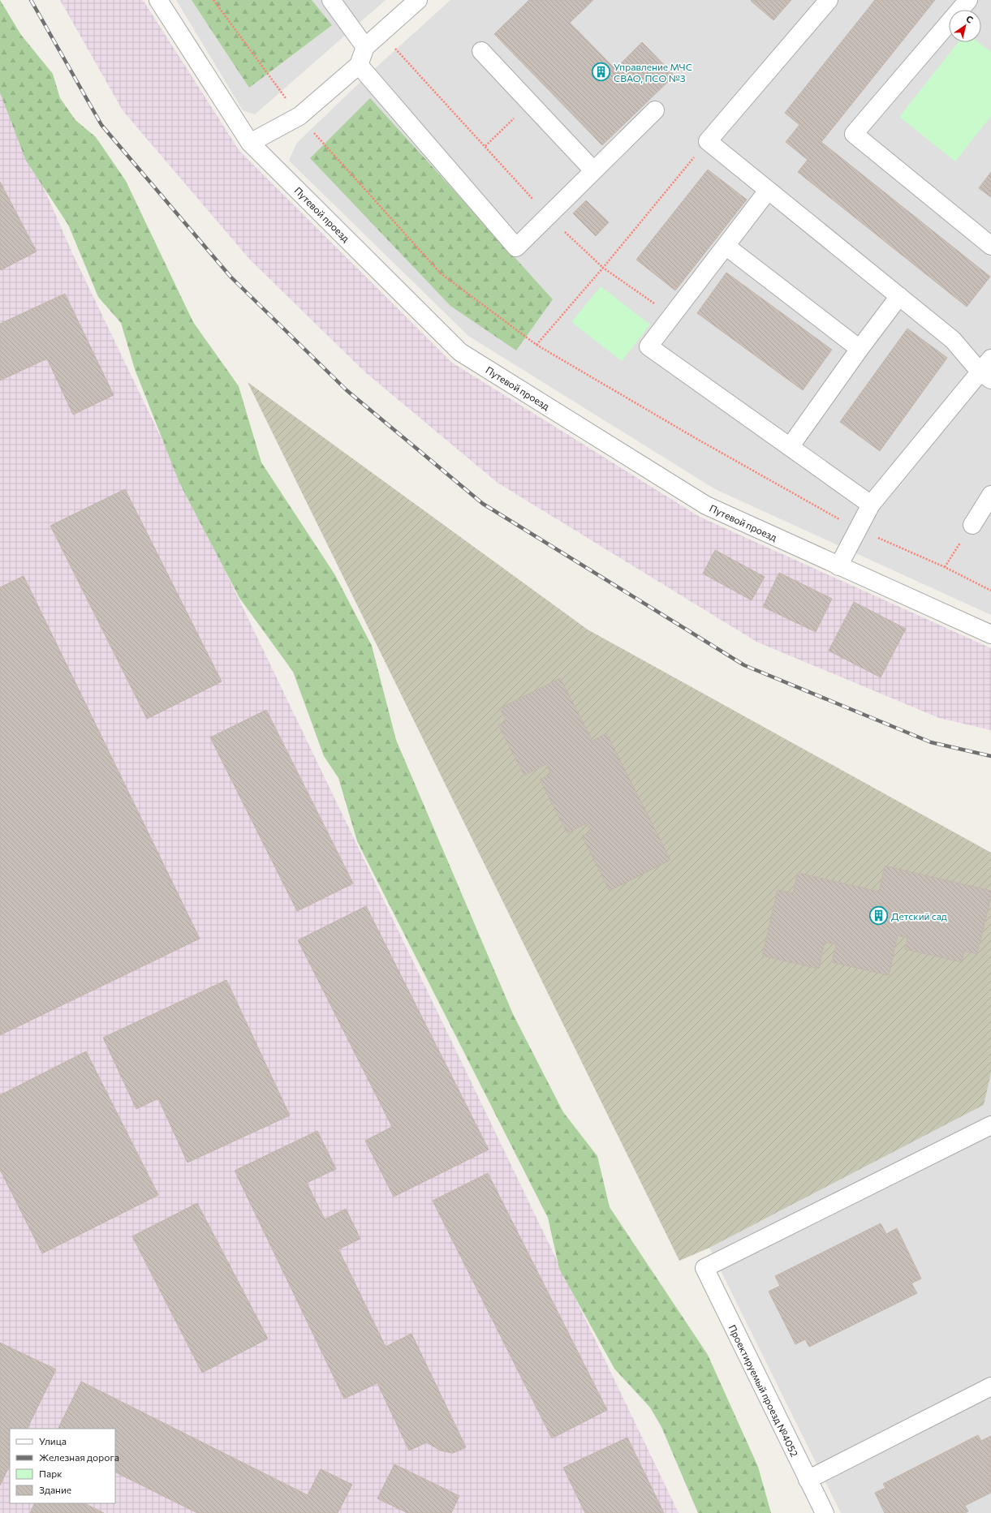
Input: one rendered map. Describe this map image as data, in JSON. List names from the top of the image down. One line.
{"streets":{"street":["Путевой проезд","Проектируемый проезд №4052"]},"places":{"building":["Управление МЧС СВАО, ПСО №3","Детский сад"]},"legend":["Улица","Железная дорога","Парк","Здание"],"north":"top right"}
